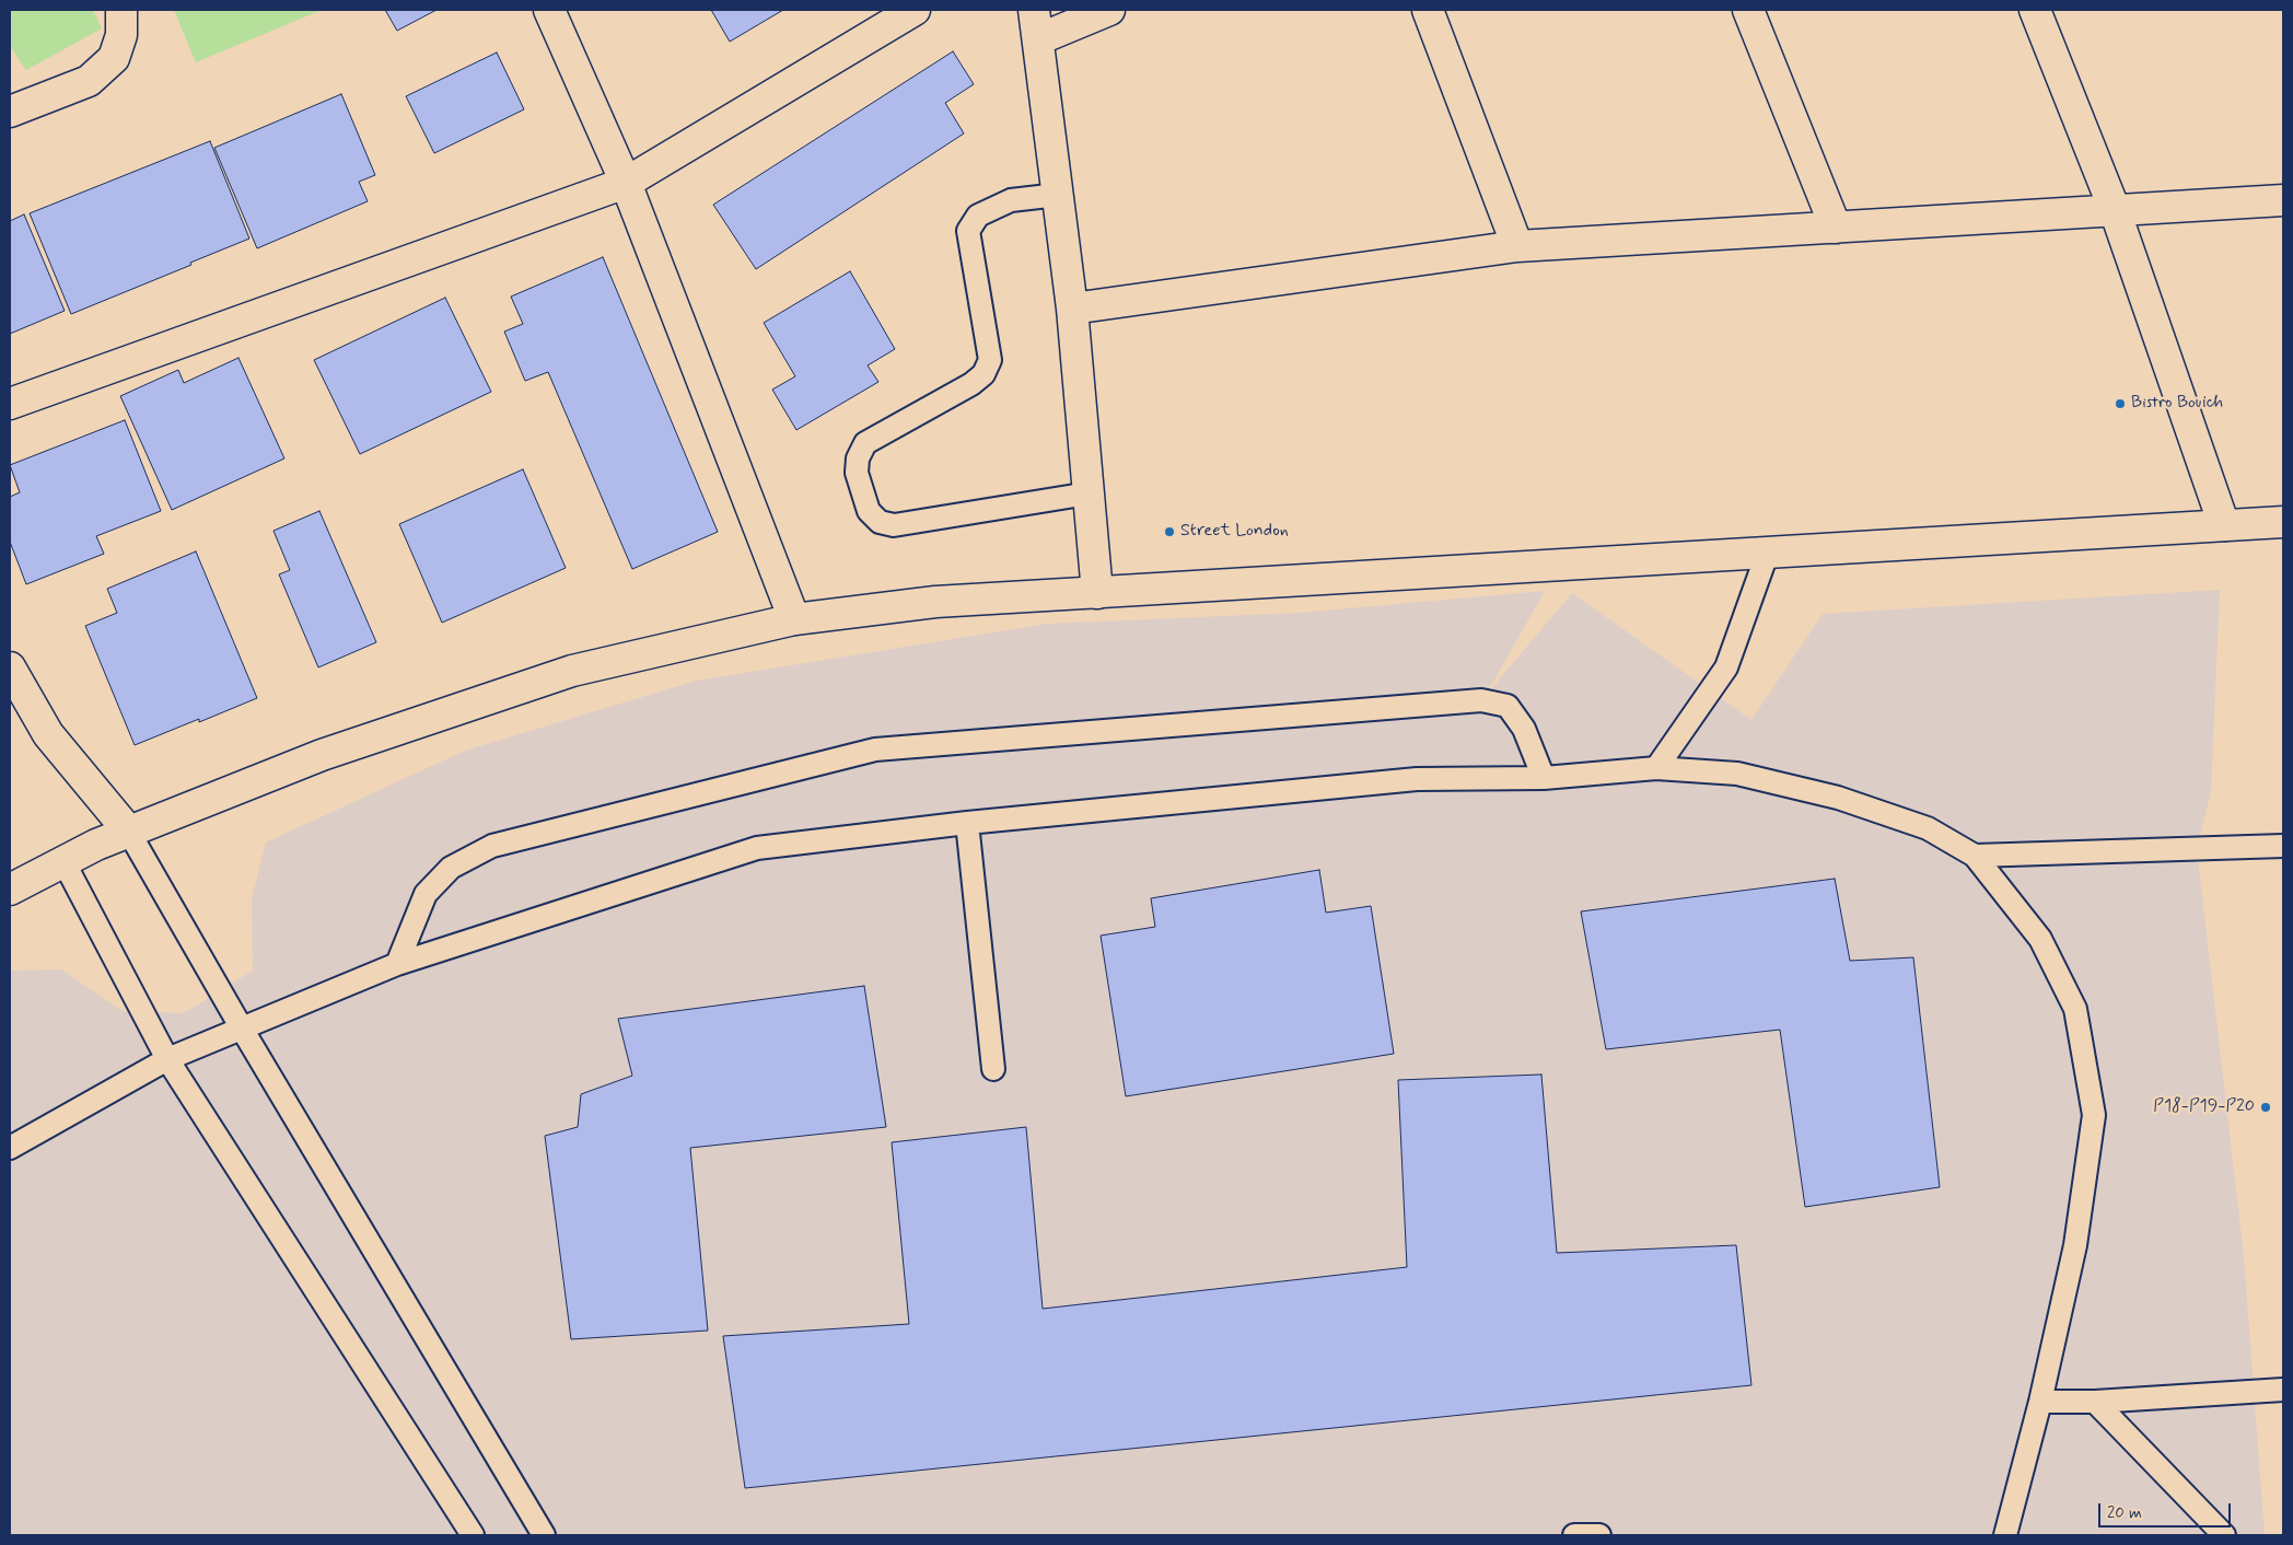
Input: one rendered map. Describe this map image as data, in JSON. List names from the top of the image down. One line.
{"places":["Bistro Bouich","Street London","P18-P19-P20"],"scale_bar":"20 m"}
